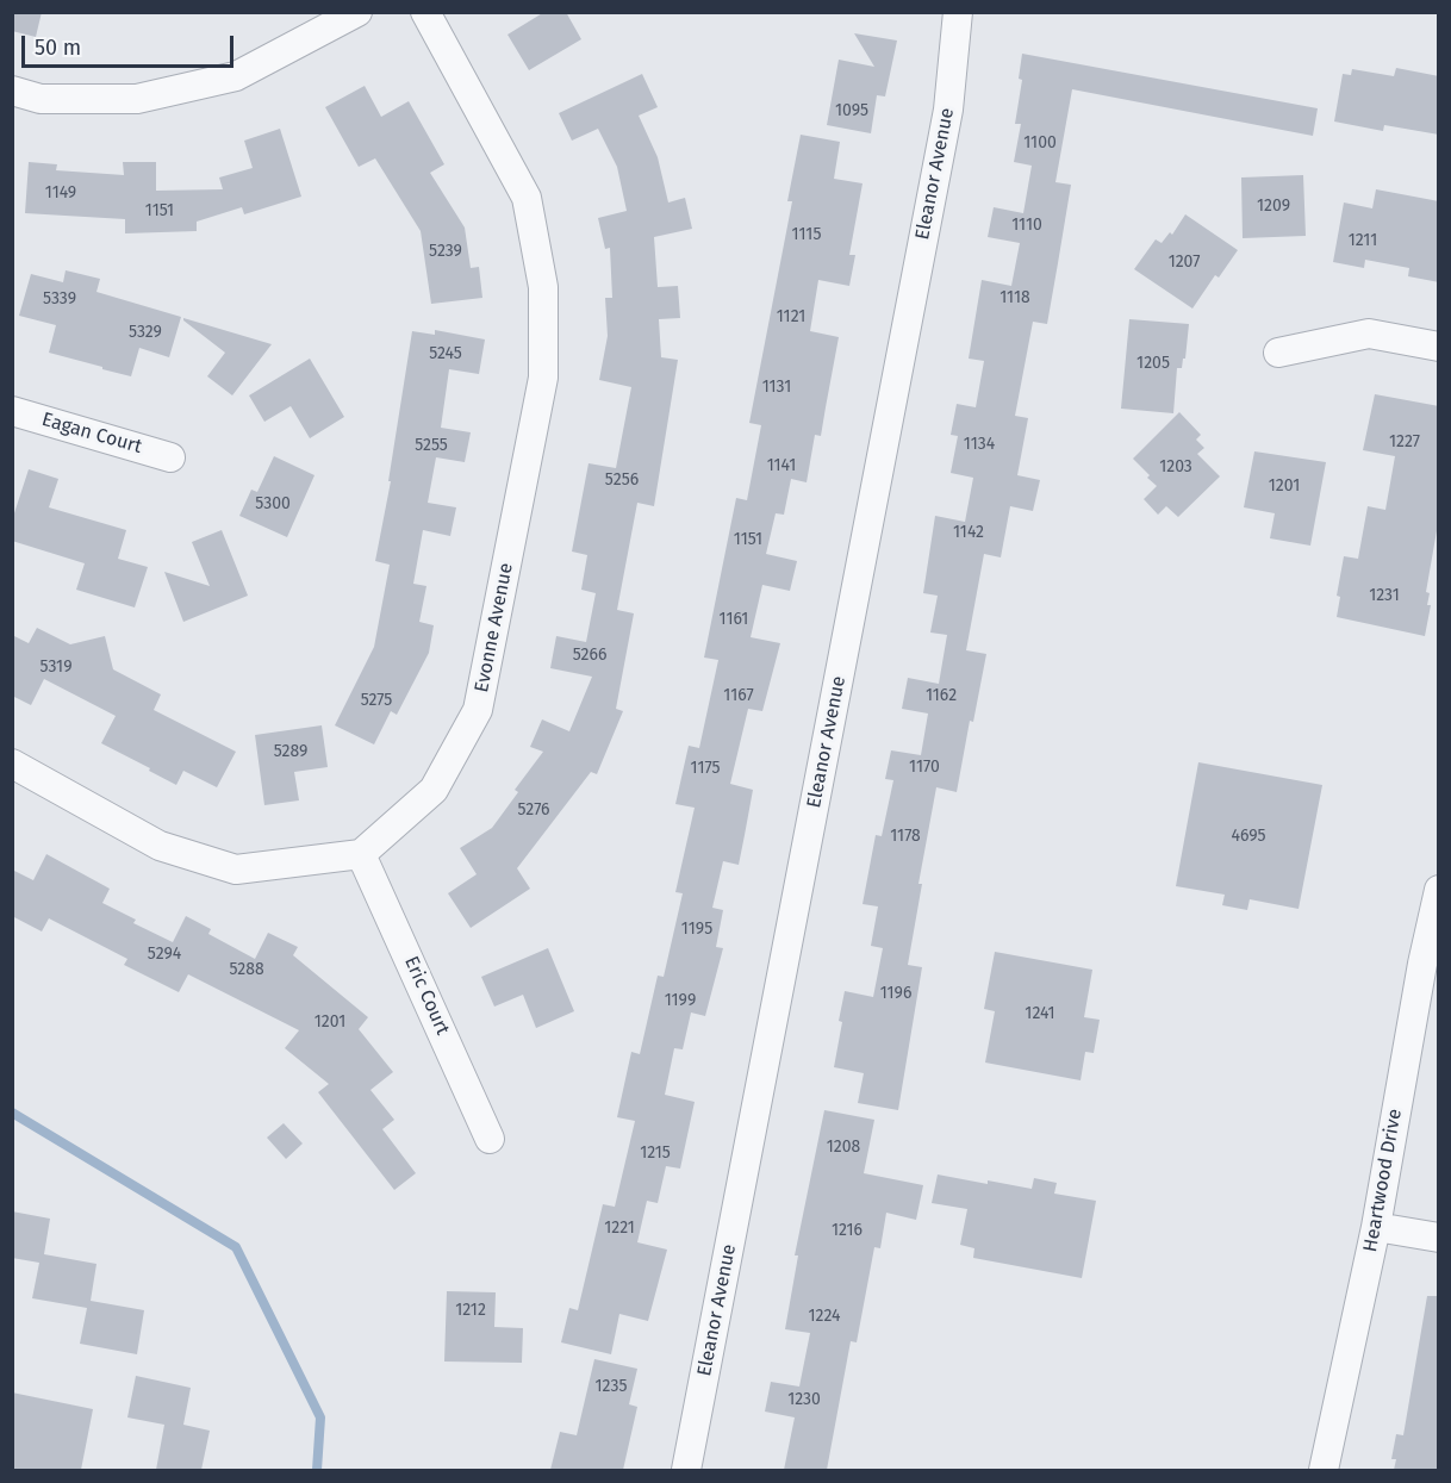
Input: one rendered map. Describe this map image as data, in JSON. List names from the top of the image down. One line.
{"streets":{"street":["Eleanor Avenue","Eagan Court","Evonne Avenue","Eric Court","Heartwood Drive"]},"crossings":[["Evonne Avenue","Eric Court"]],"house_numbers":["1095","1100","1149","1209","1151","1110","1115","1211","5239","1207","1118","5339","1121","5329","5245","1205","1131","1227","1134","5255","1141","1203","5256","1201","5300","1142","1151","1231","1161","5266","5319","1167","1162","5275","5289","1170","1175","5276","1178","4695","1195","5294","5288","1196","1199","1241","1201","1208","1215","1221","1216","1212","1224","1235","1230"],"scale_bar":"50 m"}
